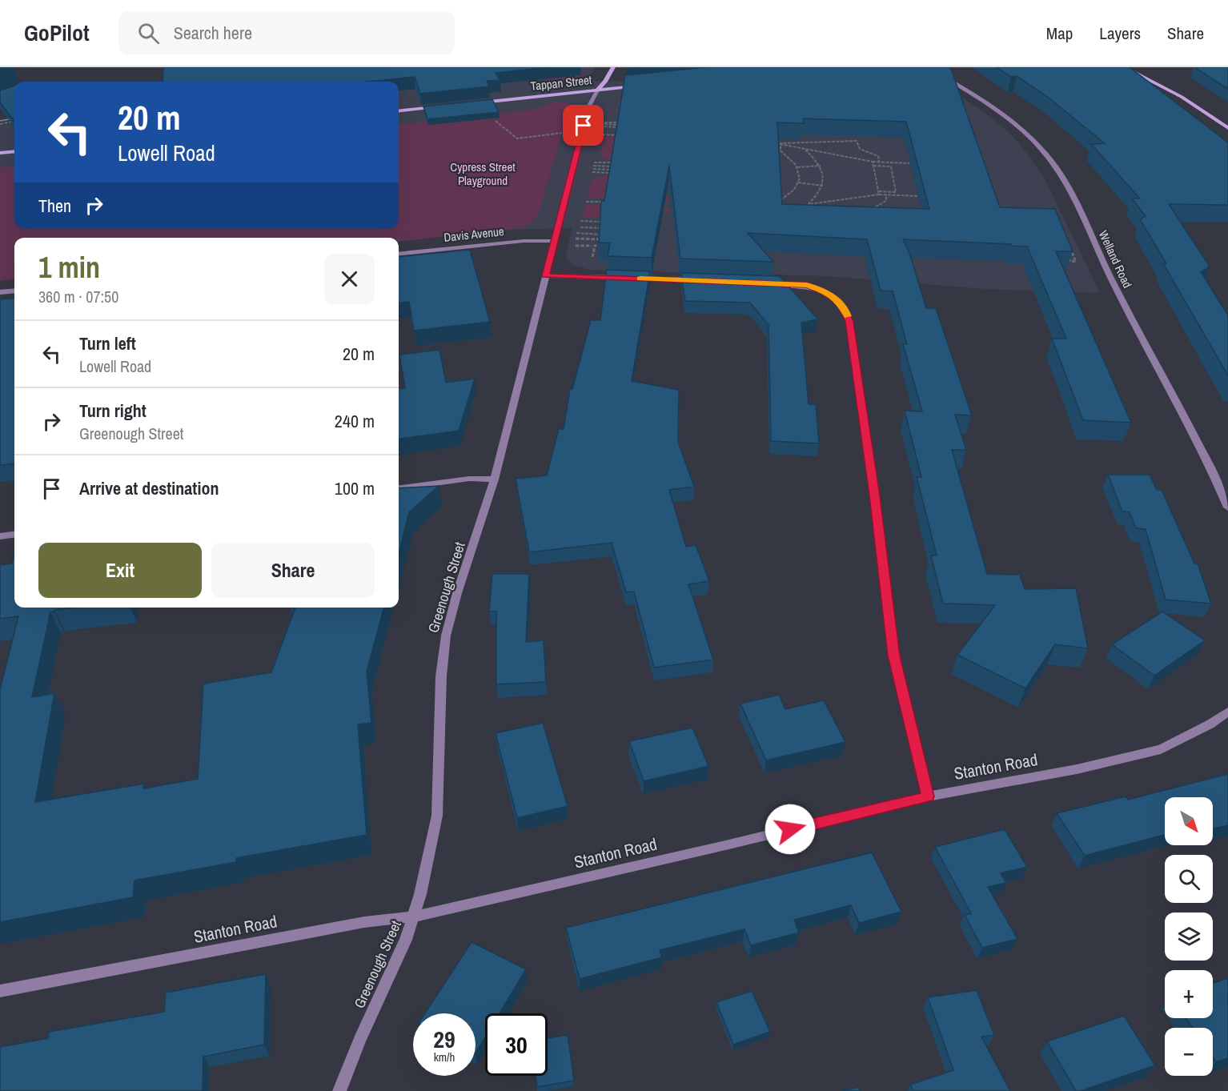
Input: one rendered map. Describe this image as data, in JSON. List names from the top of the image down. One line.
{"streets":{"street":["Tappan Street","Davis Avenue","Welland Road","Greenough Street","Stanton Road"]},"crossings":[["Tappan Street","Greenough Street"],["Davis Avenue","Greenough Street"],["Greenough Street","Stanton Road"]],"parks":["Cypress Street Playground"],"north":"bottom right","page":{"header":"GoPilot","search":"Search here","nav":["Map","Layers","Share"],"turn":["20 m","Lowell Road"],"then":"Then","heading":["1 min","360 m · 07:50"],"list":[{"name":"Turn left","note":"Lowell Road","value":"20 m"},{"name":"Turn right","note":"Greenough Street","value":"240 m"},{"name":"Arrive at destination","value":"100 m"}],"buttons":["Exit","Share"],"map_buttons":["+","−"],"speed":"29 km/h","limit":"30"}}
